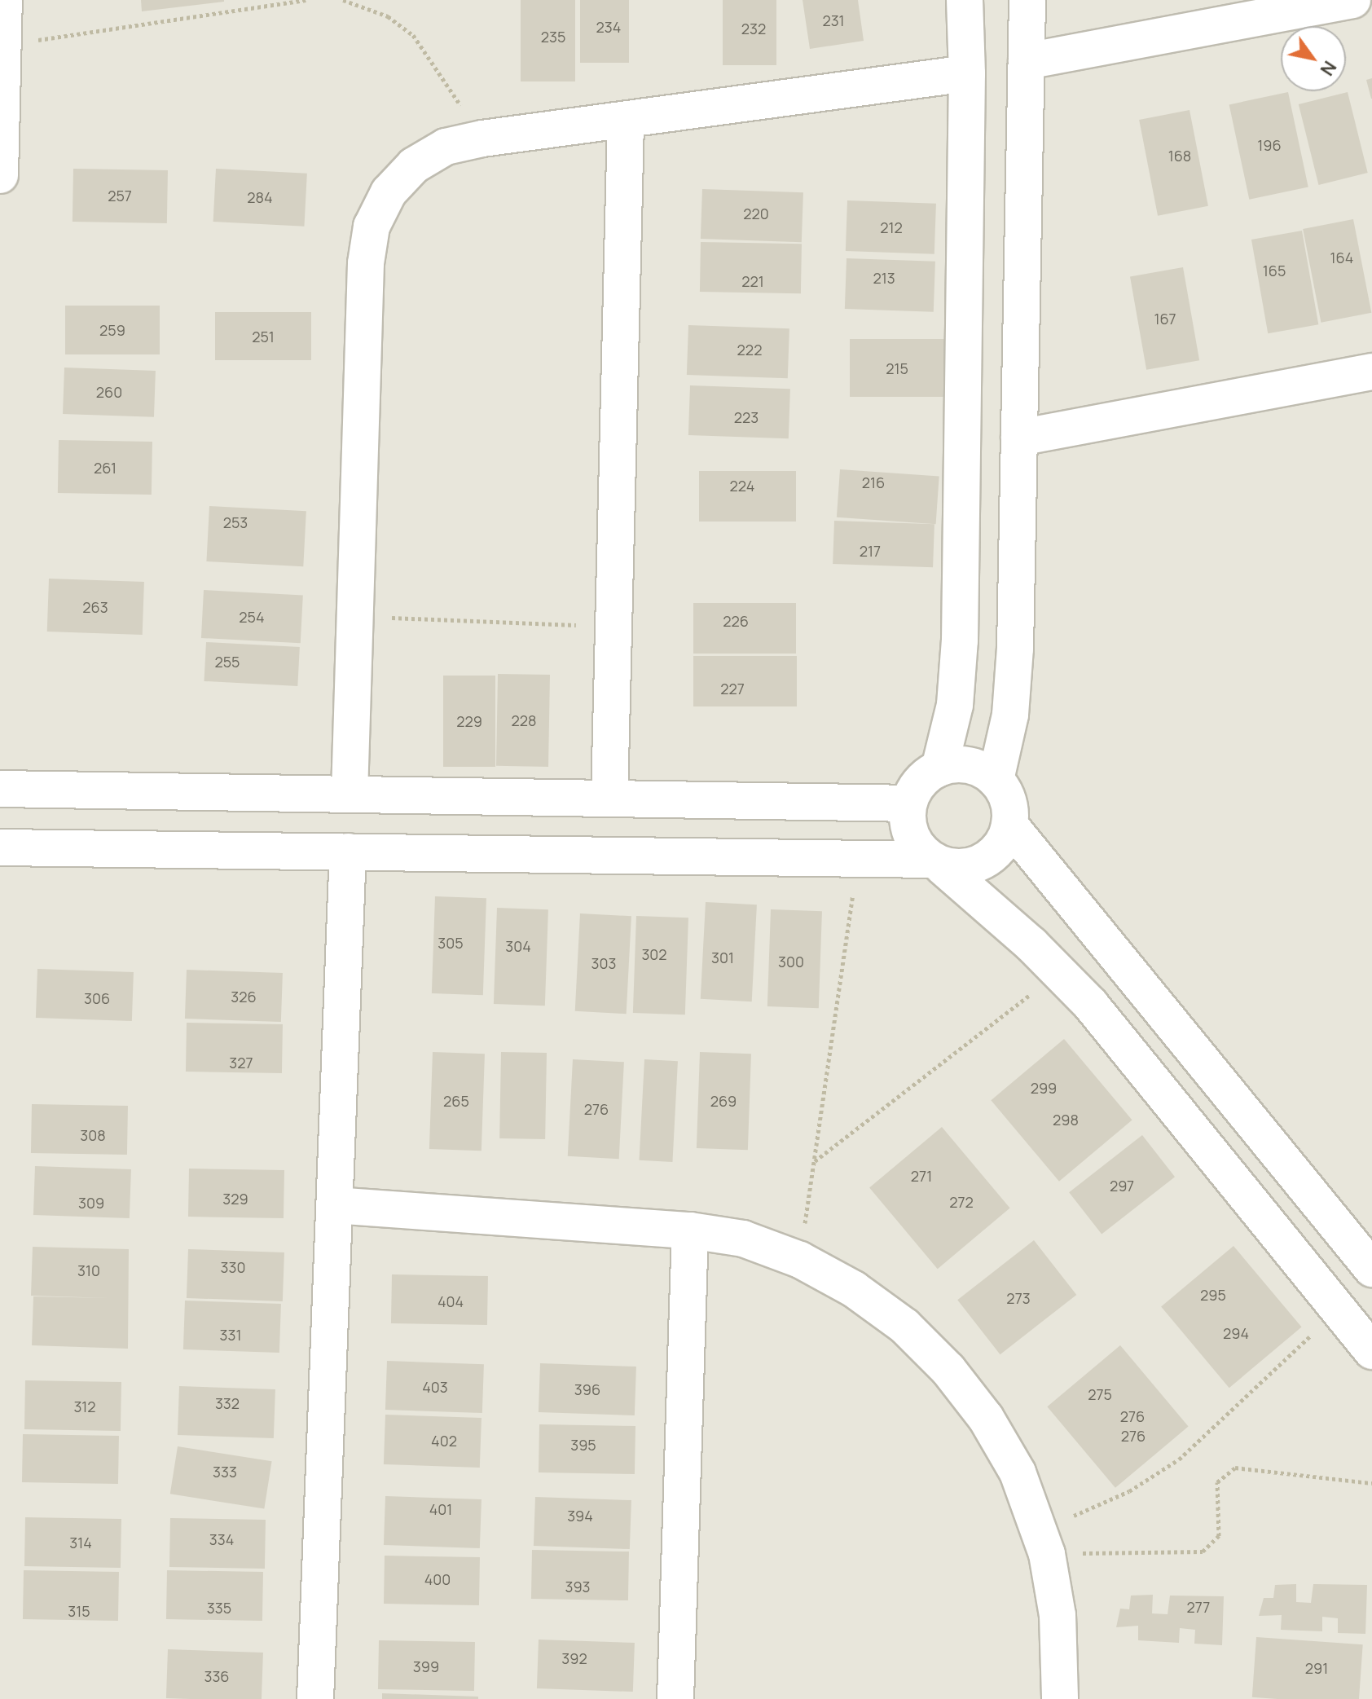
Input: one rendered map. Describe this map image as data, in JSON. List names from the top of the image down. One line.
{"house_numbers":["231","234","232","235","196","168","257","284","220","212","164","165","213","221","167","259","251","222","215","260","223","261","216","224","253","217","263","254","226","255","227","228","229","305","304","302","301","300","303","326","306","327","299","265","269","276","298","308","271","297","329","272","309","330","310","295","273","404","294","331","403","396","275","332","312","276","276","402","395","333","401","394","334","314","400","393","277","335","315","392","399","291","336"],"north":"bottom right"}
